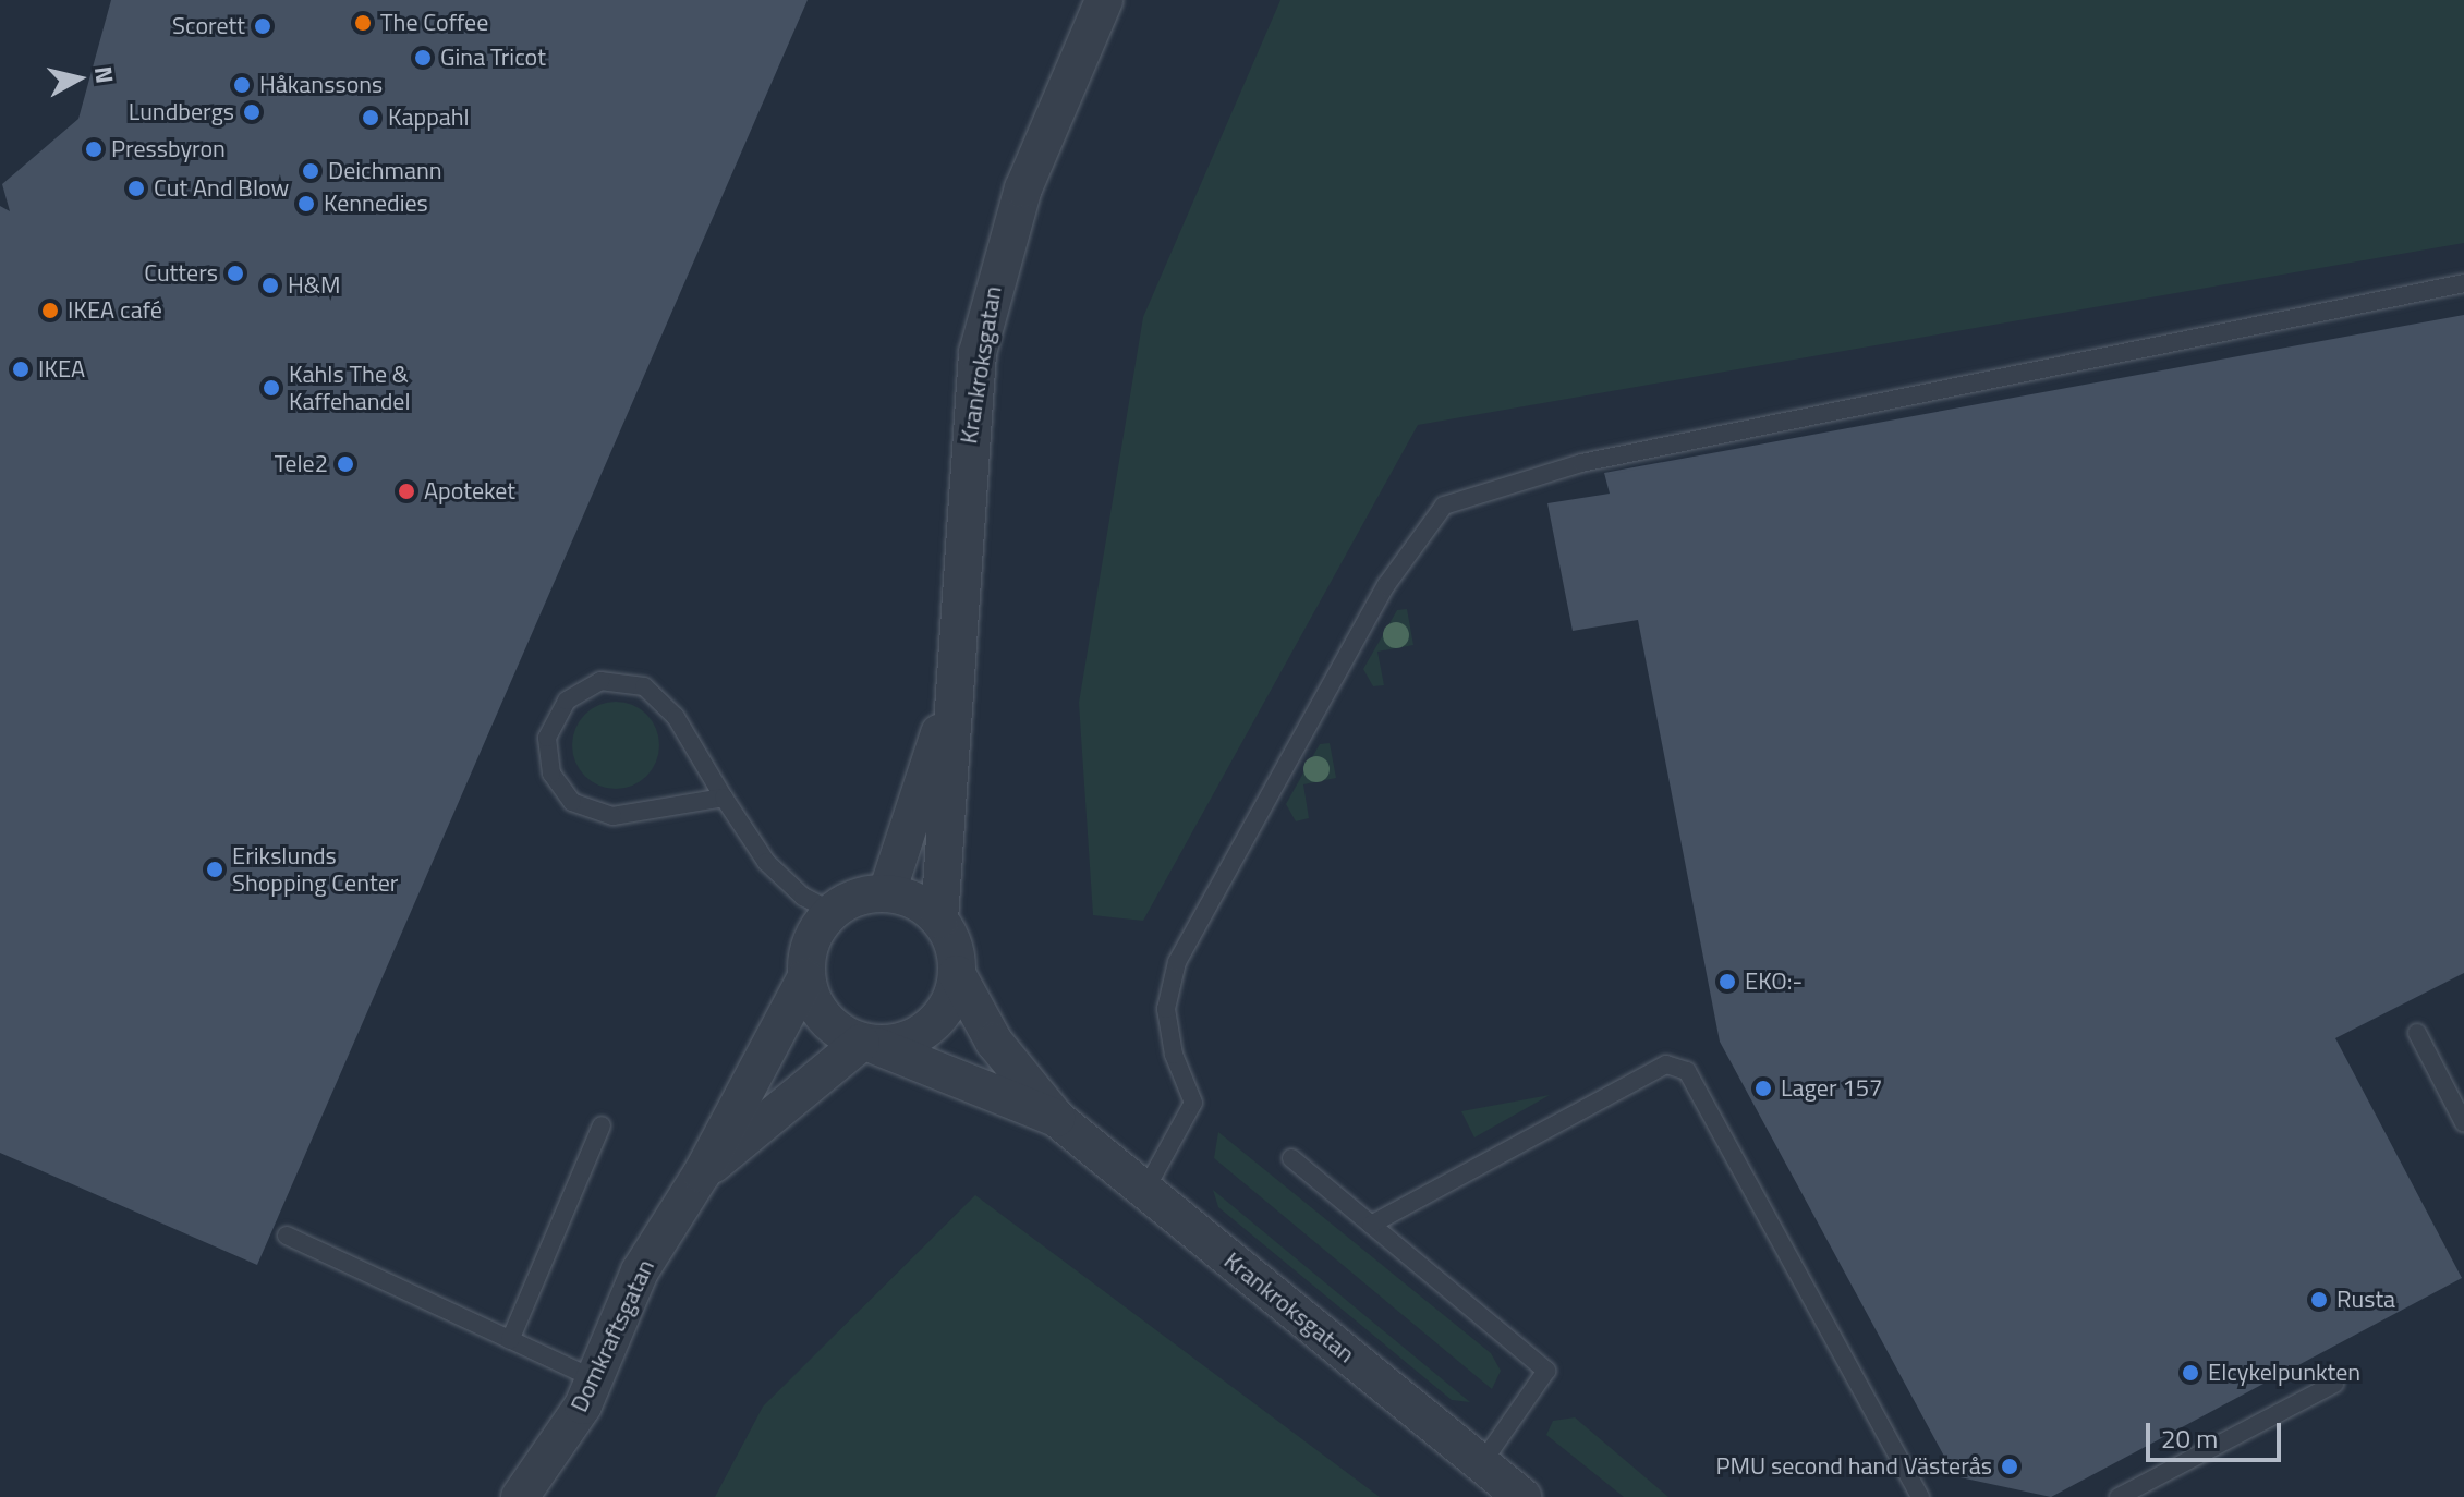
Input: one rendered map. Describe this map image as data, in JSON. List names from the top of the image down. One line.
{"streets":{"street":["Krankroksgatan","Domkraftsgatan"]},"crossings":[["Krankroksgatan","Domkraftsgatan"]],"places":["The Coffee","Scorett","Gina Tricot","Håkanssons","Lundbergs","Kappahl","Pressbyron","Deichmann","Cut And Blow","Kennedies","Cutters","H&M","IKEA café","IKEA","Kahls The & Kaffehandel","Tele2","Apoteket","Erikslunds Shopping Center","EKO:-","Lager 157","Rusta","Elcykelpunkten","PMU second hand Västerås"],"scale_bar":"20 m","north":"right"}
